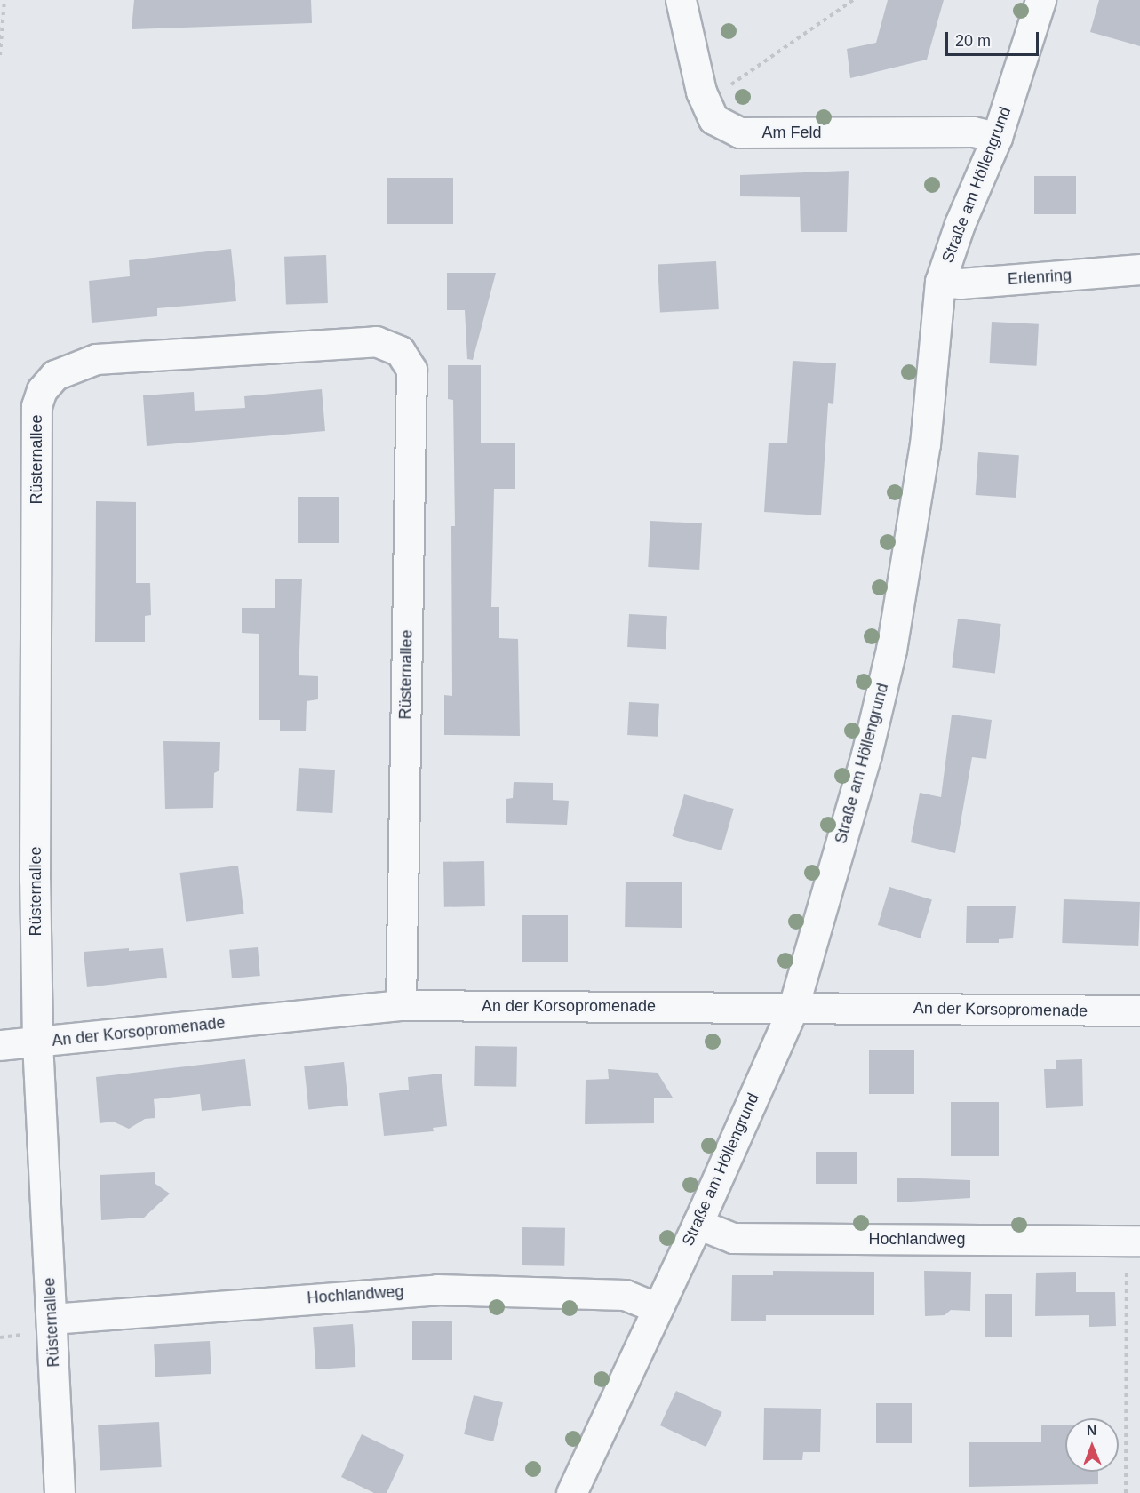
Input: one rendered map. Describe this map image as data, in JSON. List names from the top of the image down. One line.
{"streets":{"street":["Am Feld","Straße am Höllengrund","Erlenring","Rüsternallee","An der Korsopromenade","Hochlandweg"]},"crossings":[["Am Feld","Straße am Höllengrund"],["Straße am Höllengrund","Erlenring"],["Straße am Höllengrund","An der Korsopromenade"],["Straße am Höllengrund","Hochlandweg"],["Rüsternallee","An der Korsopromenade"],["Rüsternallee","Hochlandweg"]],"scale_bar":"20 m","north":"top"}
